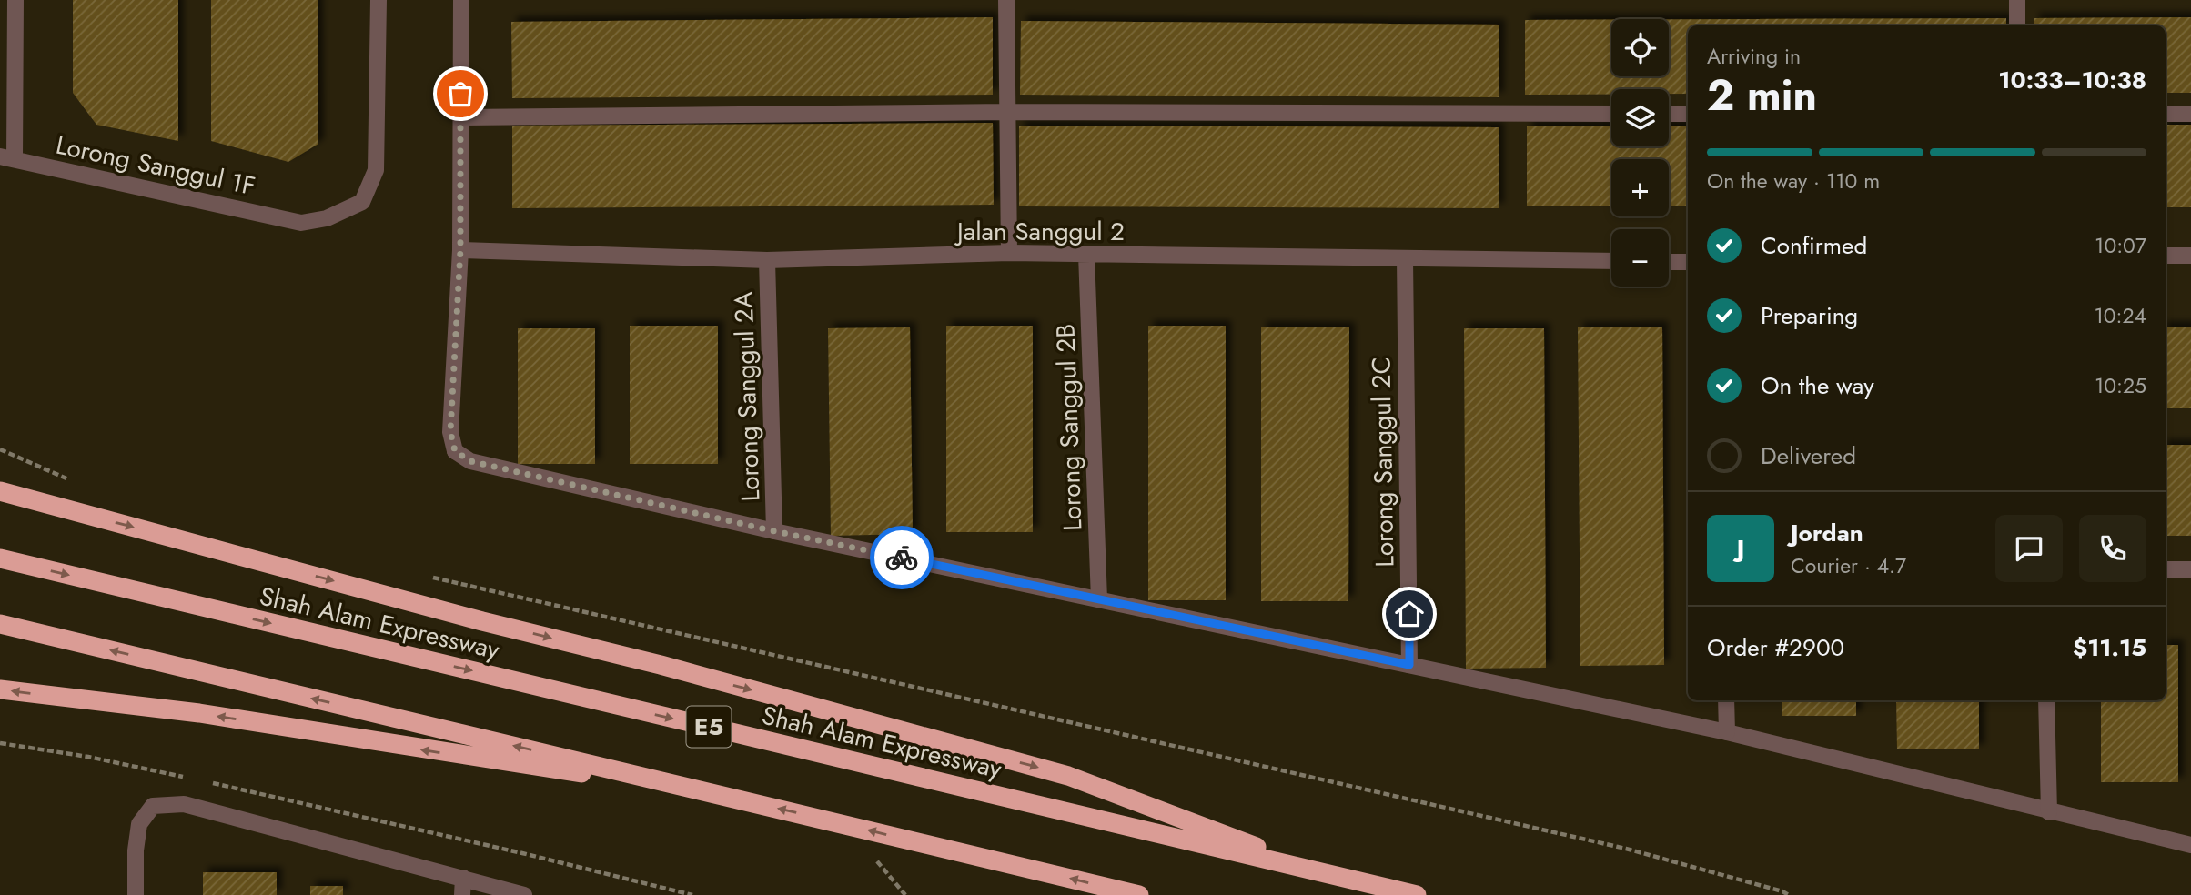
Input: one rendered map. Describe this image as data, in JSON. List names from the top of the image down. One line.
{"streets":{"highway":["Shah Alam Expressway","E5"],"street":["Lorong Sanggul 1F","Jalan Sanggul 2","Lorong Sanggul 2A","Lorong Sanggul 2B","Lorong Sanggul 2C"]},"crossings":[["Jalan Sanggul 2","Lorong Sanggul 2A"],["Jalan Sanggul 2","Lorong Sanggul 2B"],["Jalan Sanggul 2","Lorong Sanggul 2C"]],"page":{"map_buttons":["+","−"],"heading":["2 min","Arriving in","10:33–10:38"],"panel":["Jordan","Courier · 4.7","Order #2900","$11.15"],"bar":"On the way · 110 m","list":[["Confirmed","10:07"],["Preparing","10:24"],["On the way","10:25"],"Delivered"],"round":"J"}}
